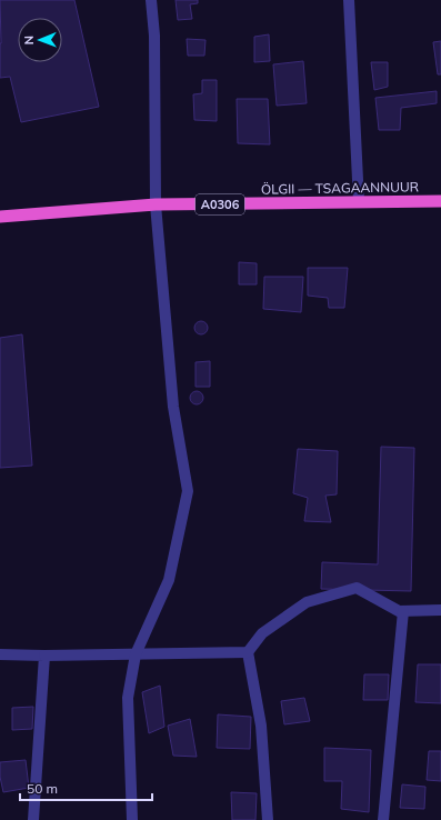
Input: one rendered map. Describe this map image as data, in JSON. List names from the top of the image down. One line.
{"streets":{"highway":["ÖLGII — TSAGAANNUUR","A0306"]},"scale_bar":"50 m","north":"left"}
